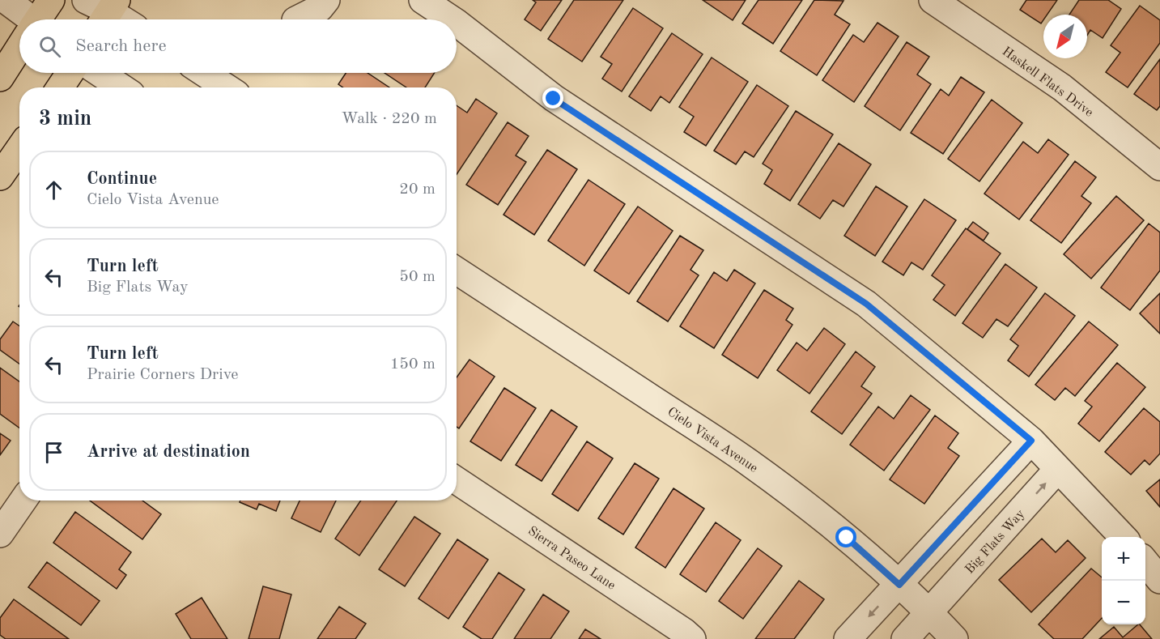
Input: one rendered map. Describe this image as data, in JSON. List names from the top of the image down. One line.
{"streets":{"street":["Haskell Flats Drive","Cielo Vista Avenue","Big Flats Way","Sierra Paseo Lane"]},"crossings":[["Cielo Vista Avenue","Big Flats Way"]],"north":"bottom left","page":{"search":"Search here","heading":["3 min","Walk · 220 m"],"list":[["Continue","Cielo Vista Avenue","20 m"],["Turn left","Big Flats Way","50 m"],["Turn left","Prairie Corners Drive","150 m"],"Arrive at destination"],"map_buttons":["+","−"]}}
